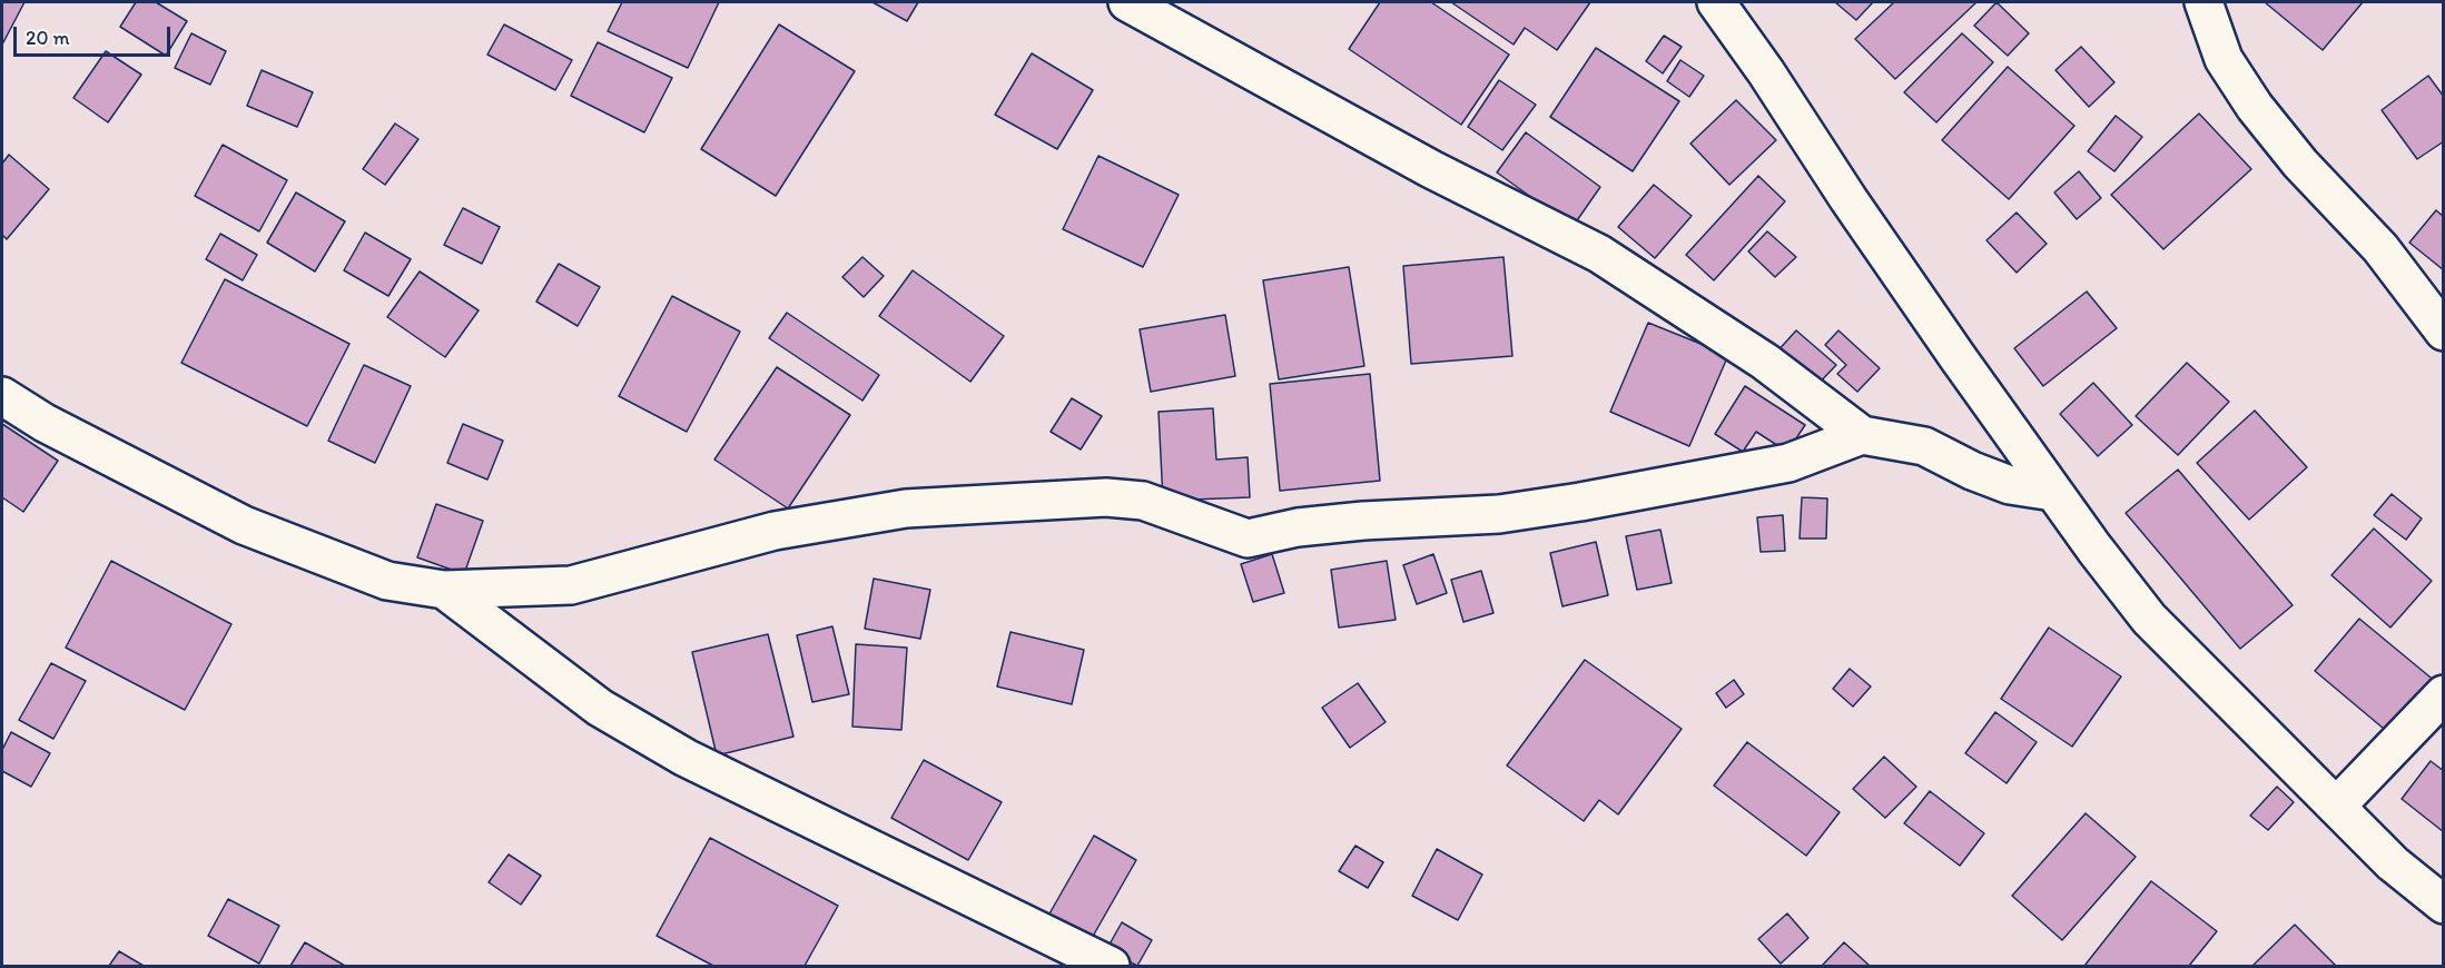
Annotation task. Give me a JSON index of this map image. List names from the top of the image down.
{
  "scale_bar": "20 m"
}
